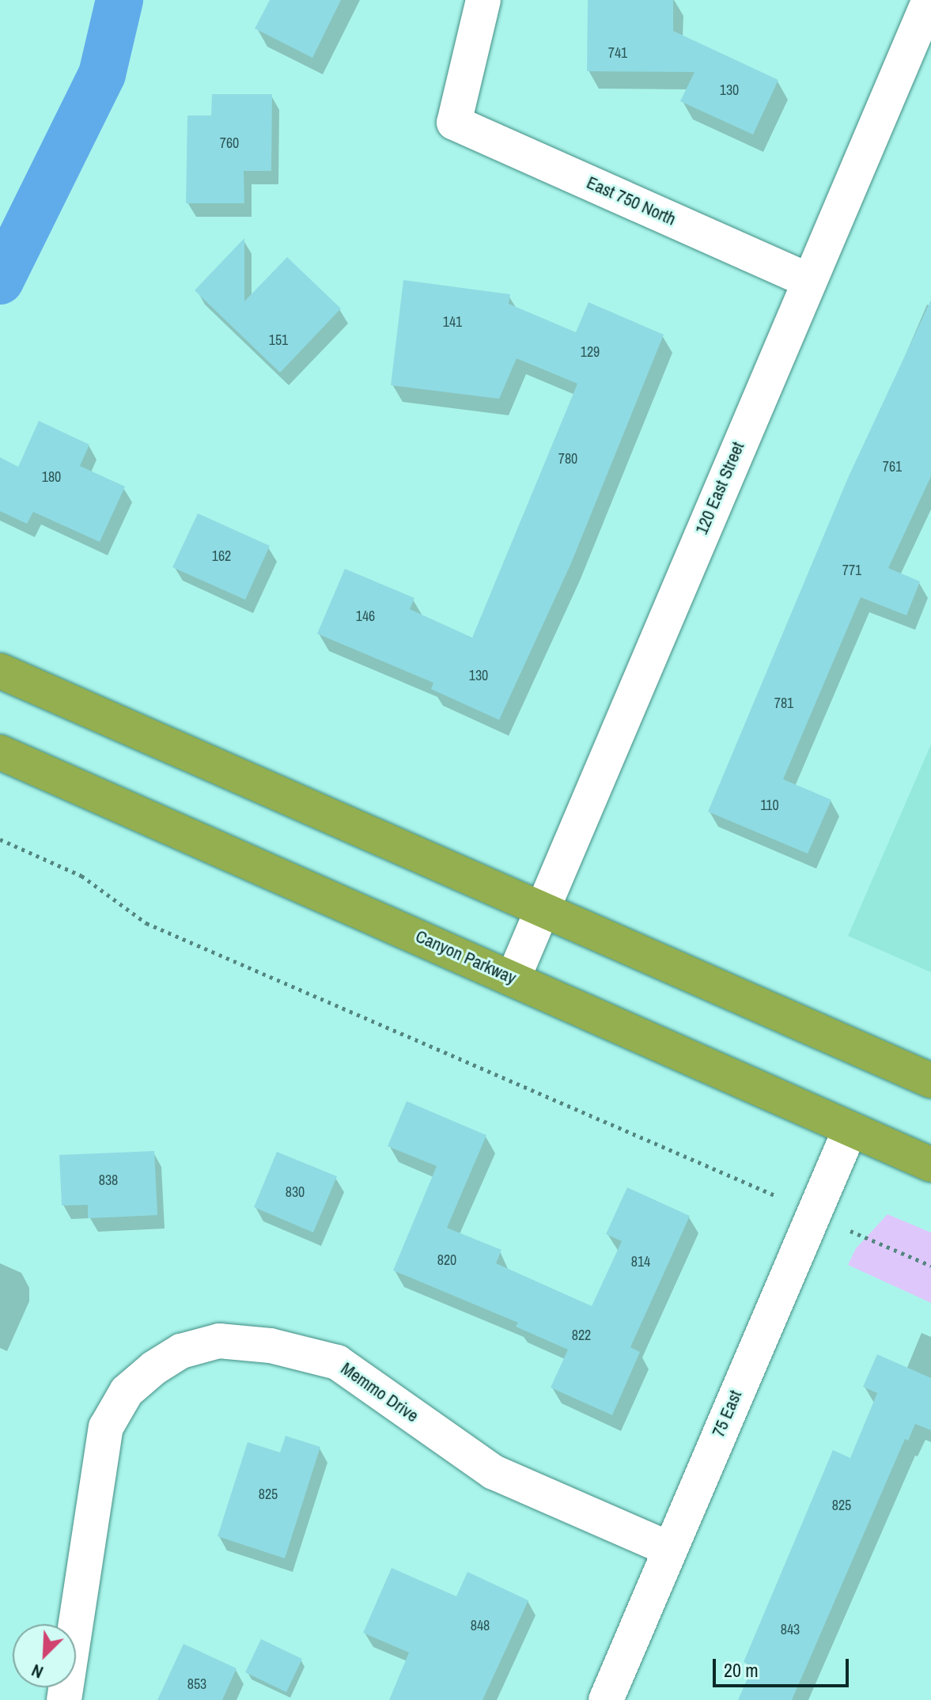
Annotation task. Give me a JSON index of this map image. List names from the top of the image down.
{
  "streets": {
    "highway": ["Canyon Parkway"],
    "street": [
      "East 750 North",
      "120 East Street",
      "Memmo Drive",
      "75 East"
    ]
  },
  "crossings": [
    ["East 750 North", "120 East Street"],
    ["120 East Street", "Canyon Parkway"],
    ["Canyon Parkway", "75 East"],
    ["Memmo Drive", "75 East"]
  ],
  "house_numbers": [
    "741",
    "130",
    "760",
    "141",
    "151",
    "129",
    "780",
    "761",
    "180",
    "162",
    "771",
    "146",
    "130",
    "781",
    "110",
    "838",
    "830",
    "820",
    "814",
    "822",
    "825",
    "825",
    "848",
    "843",
    "853"
  ],
  "scale_bar": "20 m",
  "north": "bottom left"
}
